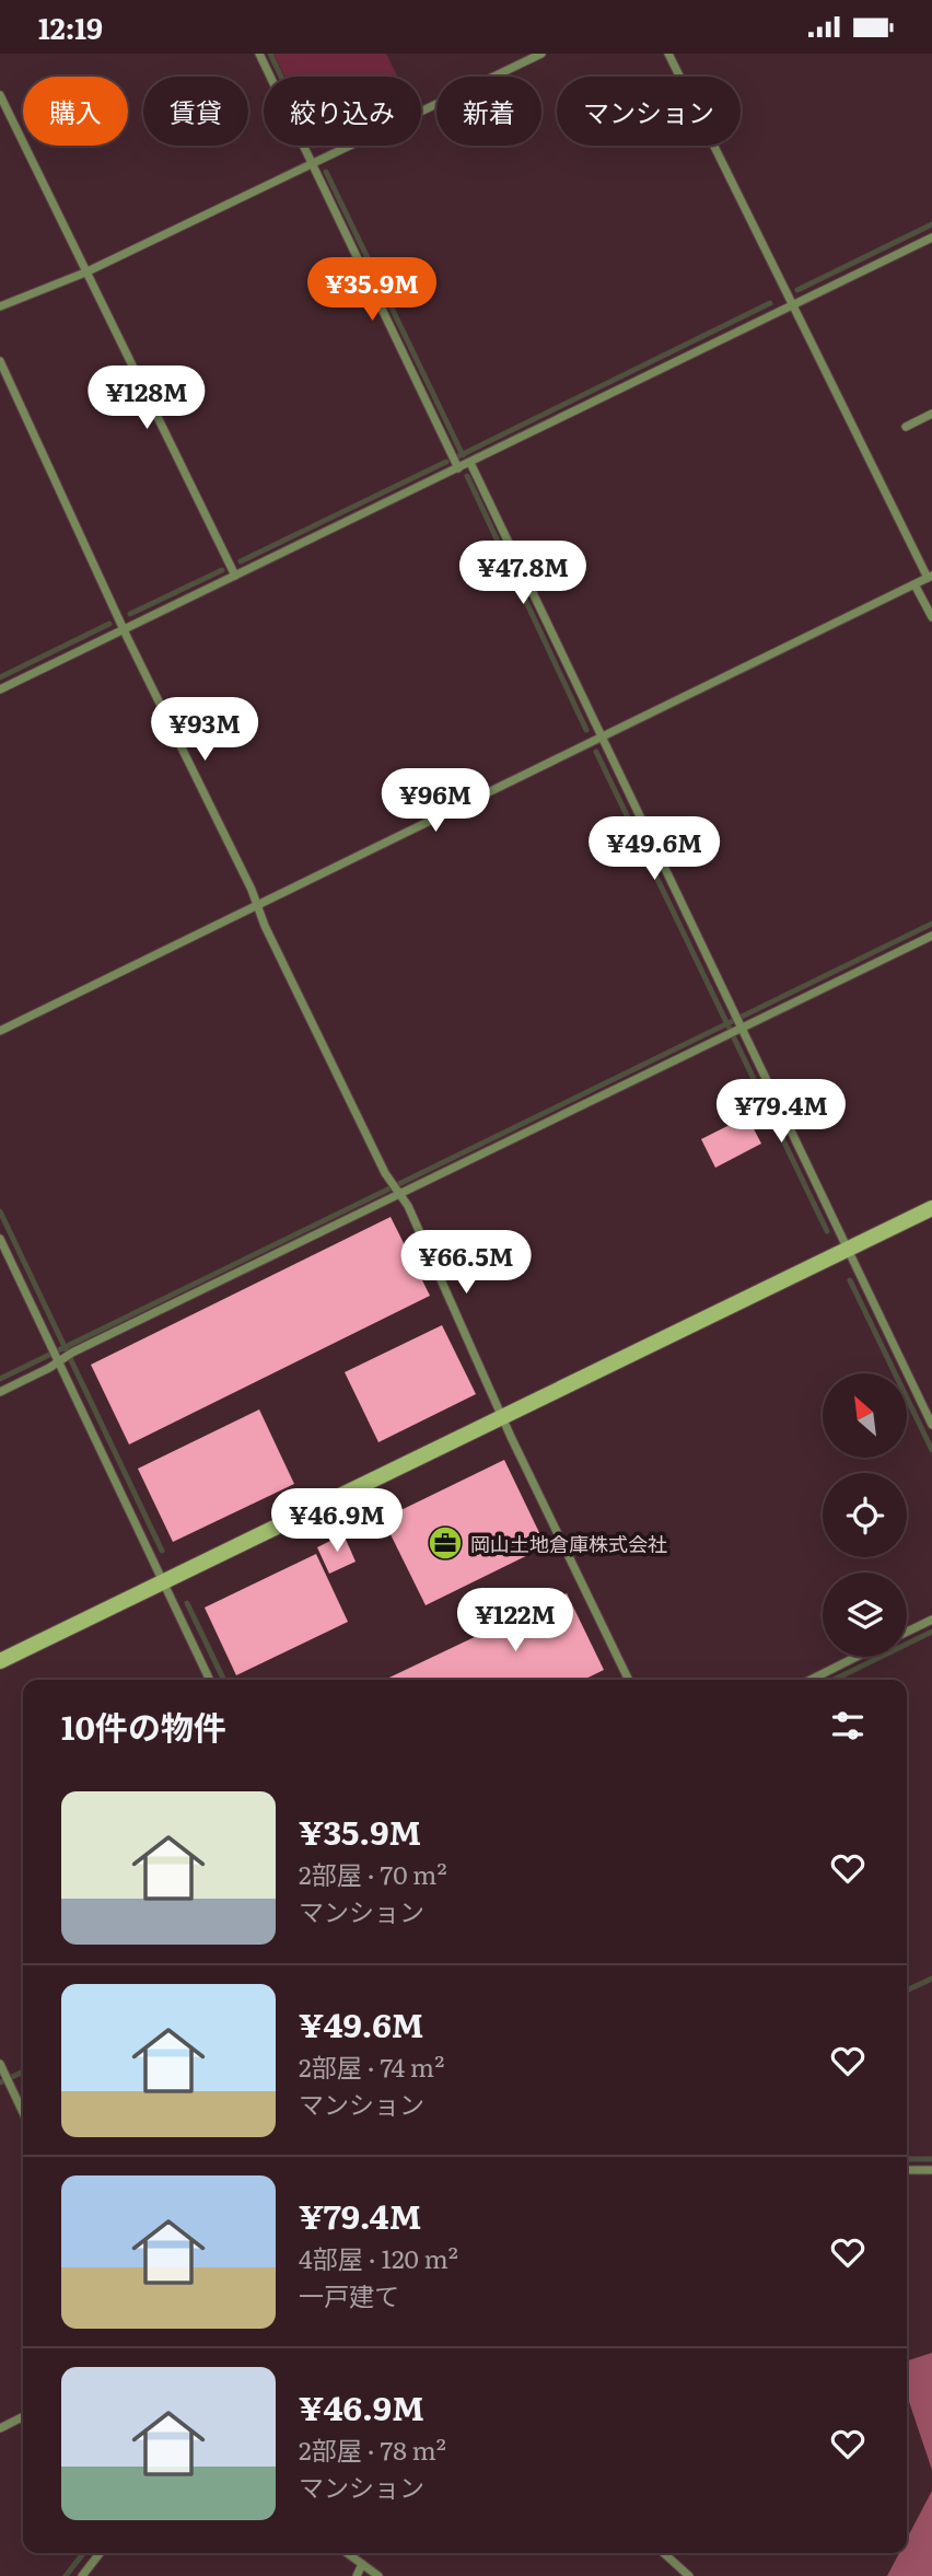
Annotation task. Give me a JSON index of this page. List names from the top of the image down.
{
  "places": {
    "office": ["岡山土地倉庫株式会社"]
  },
  "north": "top left",
  "page": {
    "status": "12:19",
    "chip": [
      "購入",
      "賃貸",
      "絞り込み",
      "新着",
      "マンション"
    ],
    "price": [
      "¥35.9M",
      "¥128M",
      "¥47.8M",
      "¥93M",
      "¥96M",
      "¥49.6M",
      "¥79.4M",
      "¥66.5M",
      "¥46.9M",
      "¥122M"
    ],
    "heading": "10件の物件",
    "list": [
      {
        "name": "¥35.9M",
        "note": "2部屋 · 70 m² · マンション"
      },
      {
        "name": "¥49.6M",
        "note": "2部屋 · 74 m² · マンション"
      },
      {
        "name": "¥79.4M",
        "note": "4部屋 · 120 m² · 一戸建て"
      },
      {
        "name": "¥46.9M",
        "note": "2部屋 · 78 m² · マンション"
      }
    ]
  }
}
